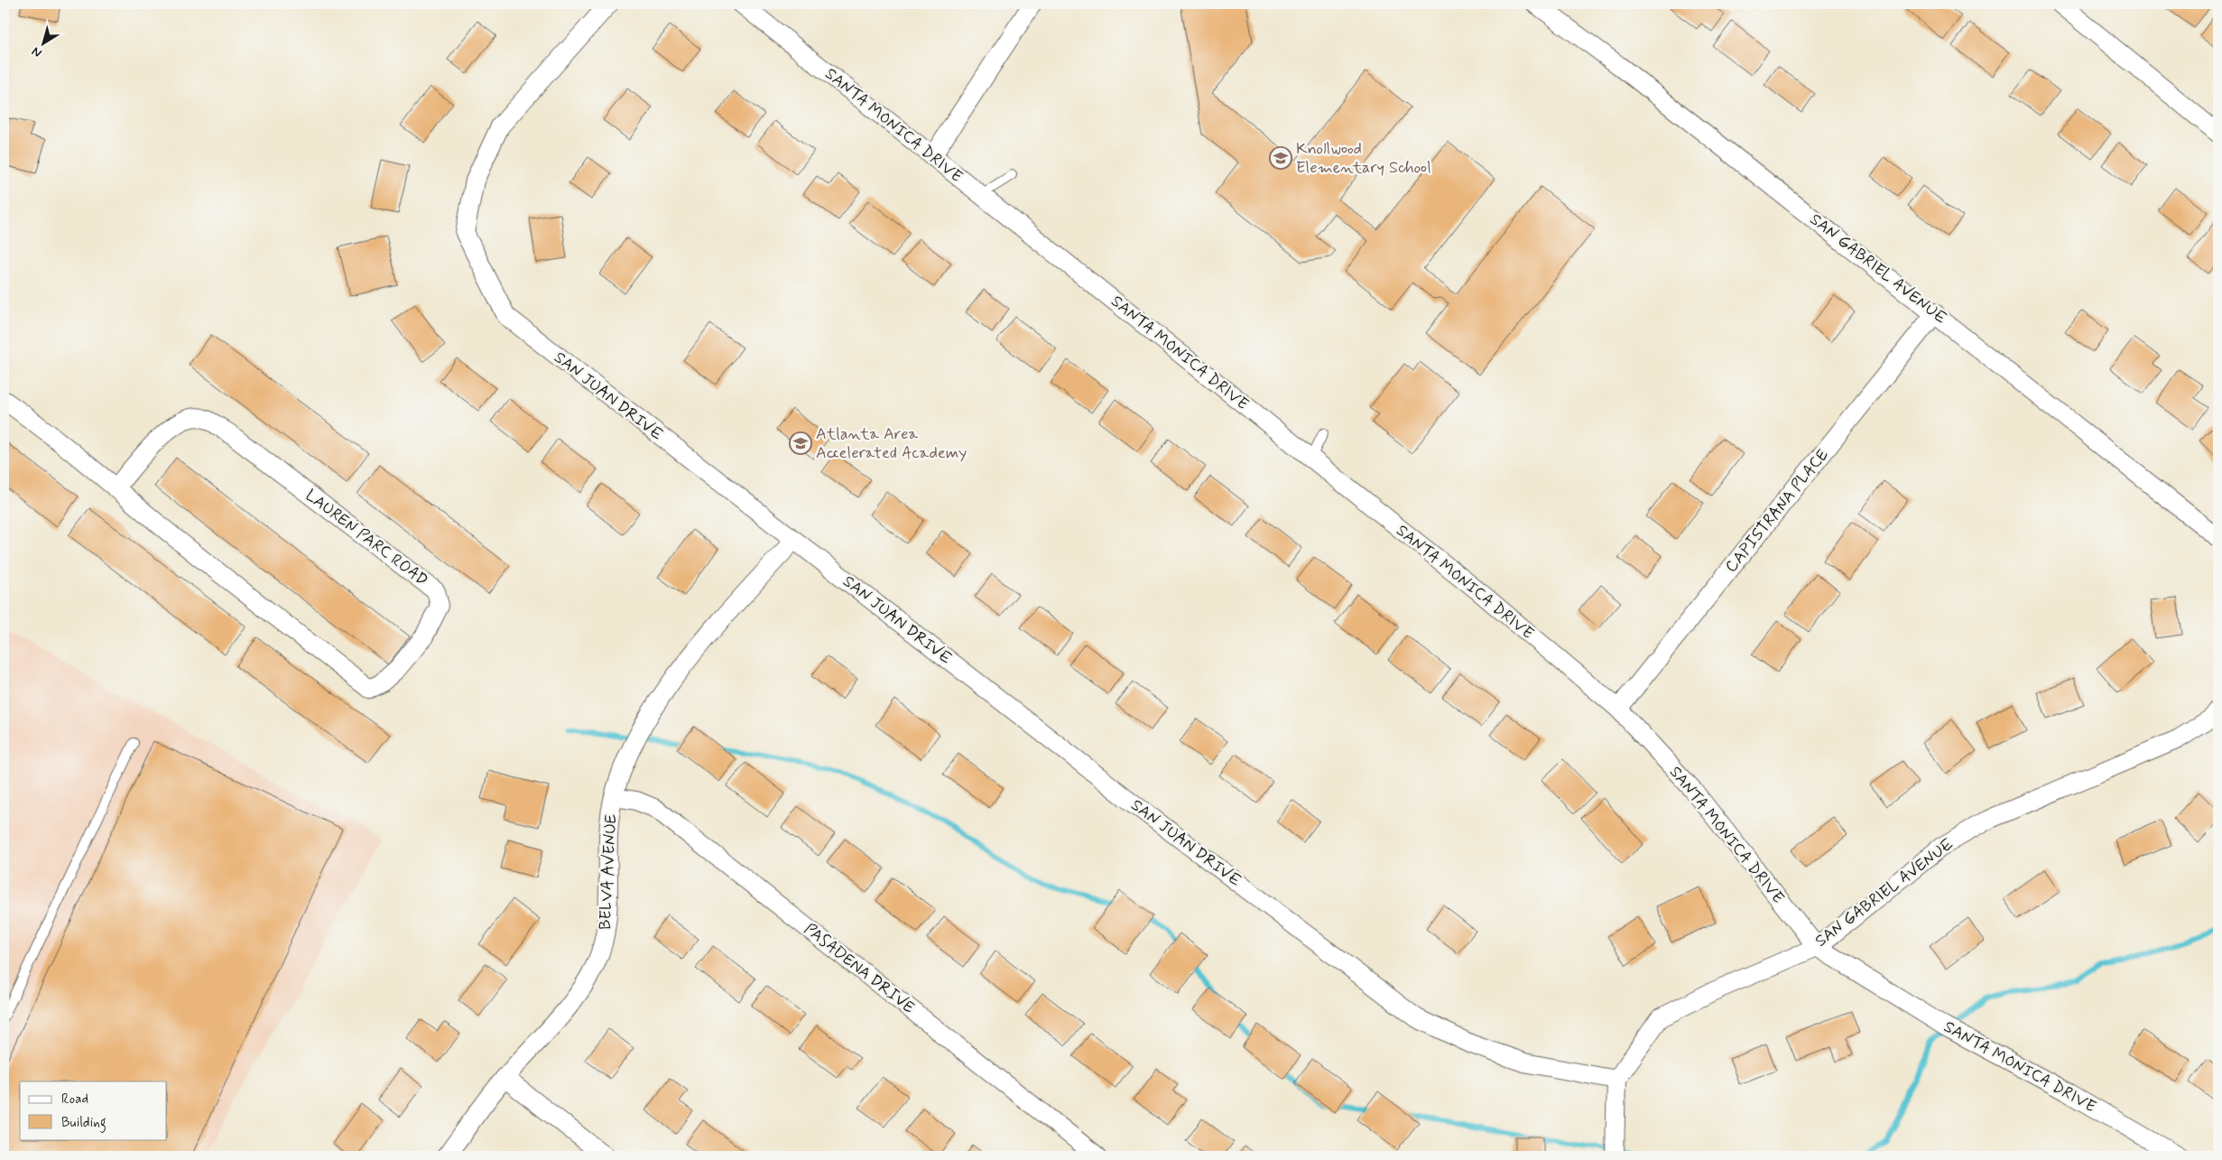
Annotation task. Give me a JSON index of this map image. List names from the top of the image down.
{
  "streets": {
    "street": [
      "SANTA MONICA DRIVE",
      "SAN GABRIEL AVENUE",
      "SAN JUAN DRIVE",
      "CAPISTRANA PLACE",
      "LAUREN PARC ROAD",
      "BELVA AVENUE",
      "PASADENA DRIVE"
    ]
  },
  "crossings": [
    ["SANTA MONICA DRIVE", "SAN GABRIEL AVENUE"],
    ["SANTA MONICA DRIVE", "CAPISTRANA PLACE"],
    ["SAN GABRIEL AVENUE", "SAN JUAN DRIVE"],
    ["SAN GABRIEL AVENUE", "CAPISTRANA PLACE"],
    ["SAN JUAN DRIVE", "BELVA AVENUE"],
    ["BELVA AVENUE", "PASADENA DRIVE"]
  ],
  "places": {
    "school or university": ["Knollwood Elementary School", "Atlanta Area Accelerated Academy"]
  },
  "legend": ["Road", "Building"],
  "north": "bottom left"
}
